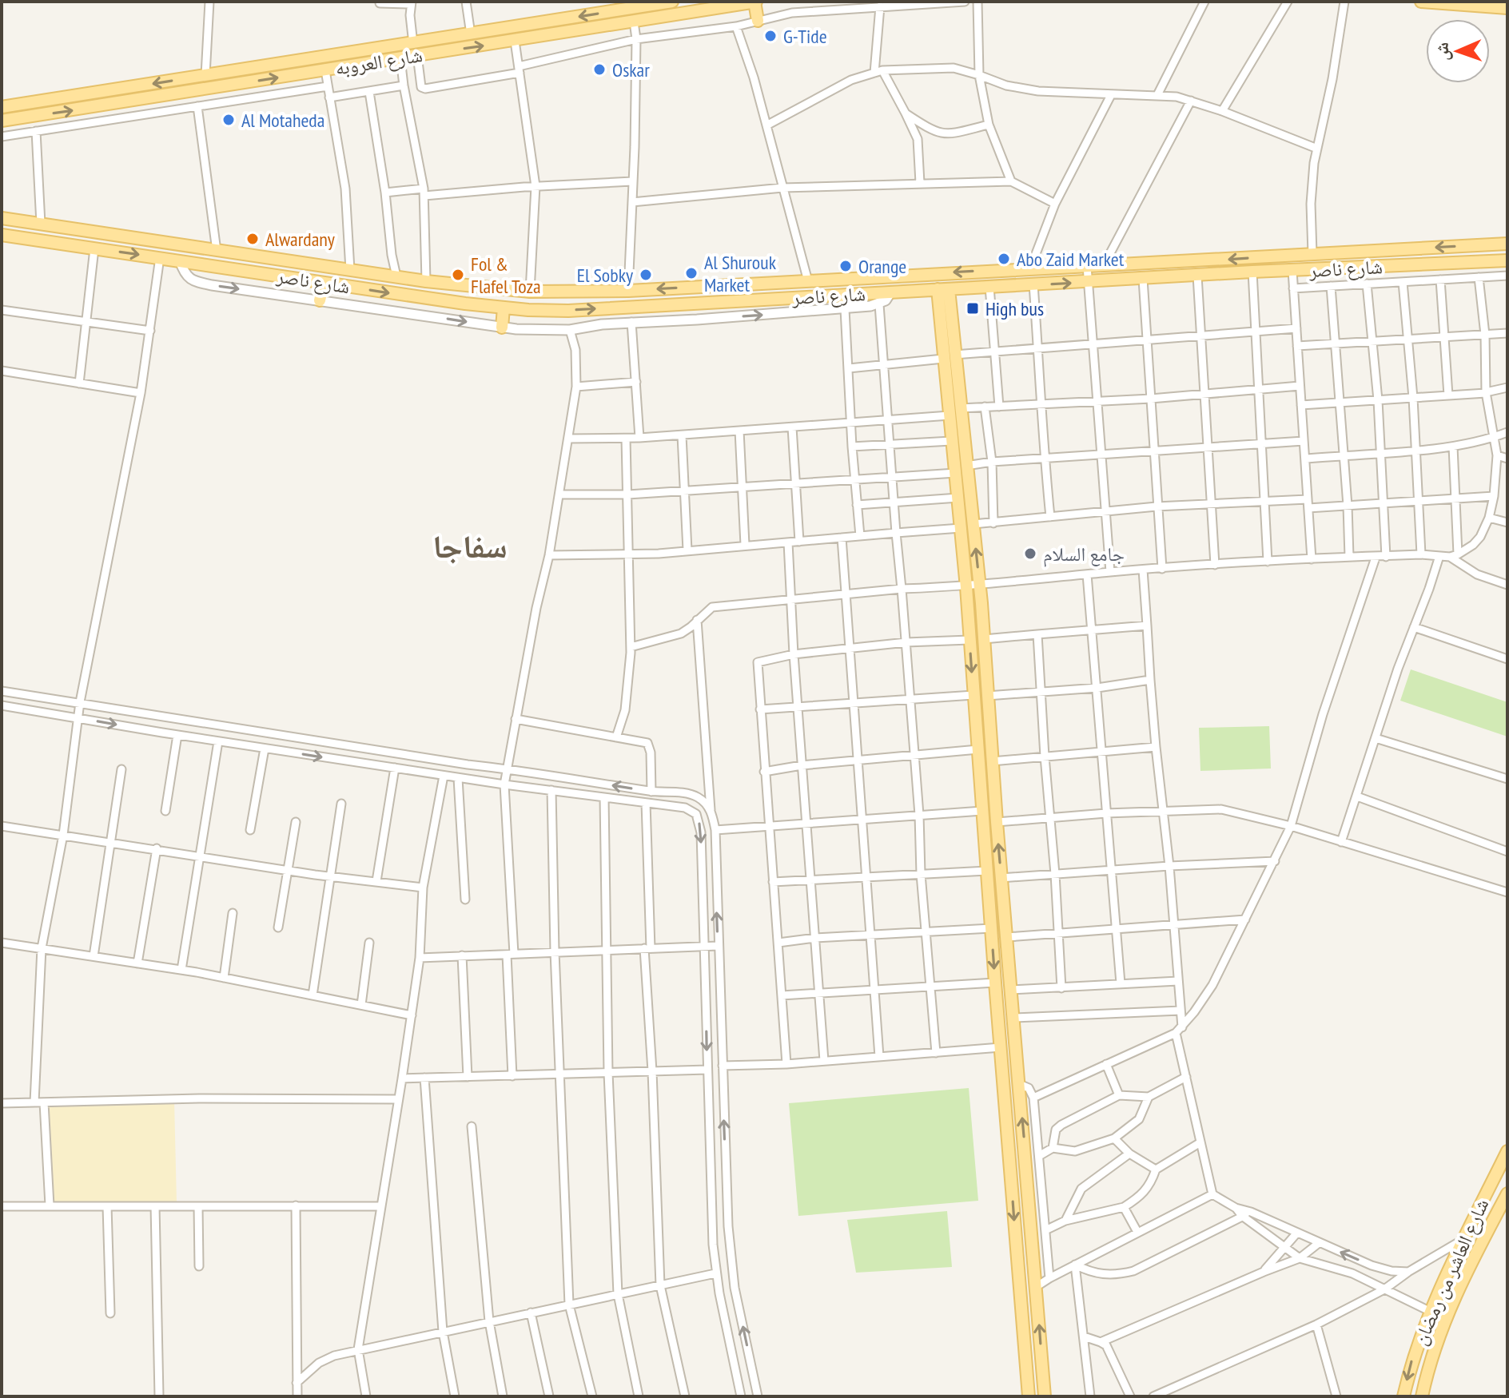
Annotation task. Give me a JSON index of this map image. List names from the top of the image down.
{
  "streets": {
    "main road": ["شارع العروبه", "شارع ناصر", "شارع العاشر من رمضان"]
  },
  "districts": ["سفاجا"],
  "places": {
    "other": [
      "G-Tide",
      "Oskar",
      "Al Motaheda",
      "Alwardany",
      "Abo Zaid Market",
      "Orange",
      "Al Shurouk Market",
      "Fol & Flafel Toza",
      "El Sobky",
      "جامع السلام"
    ],
    "transit": ["High bus"]
  },
  "north": "left"
}
